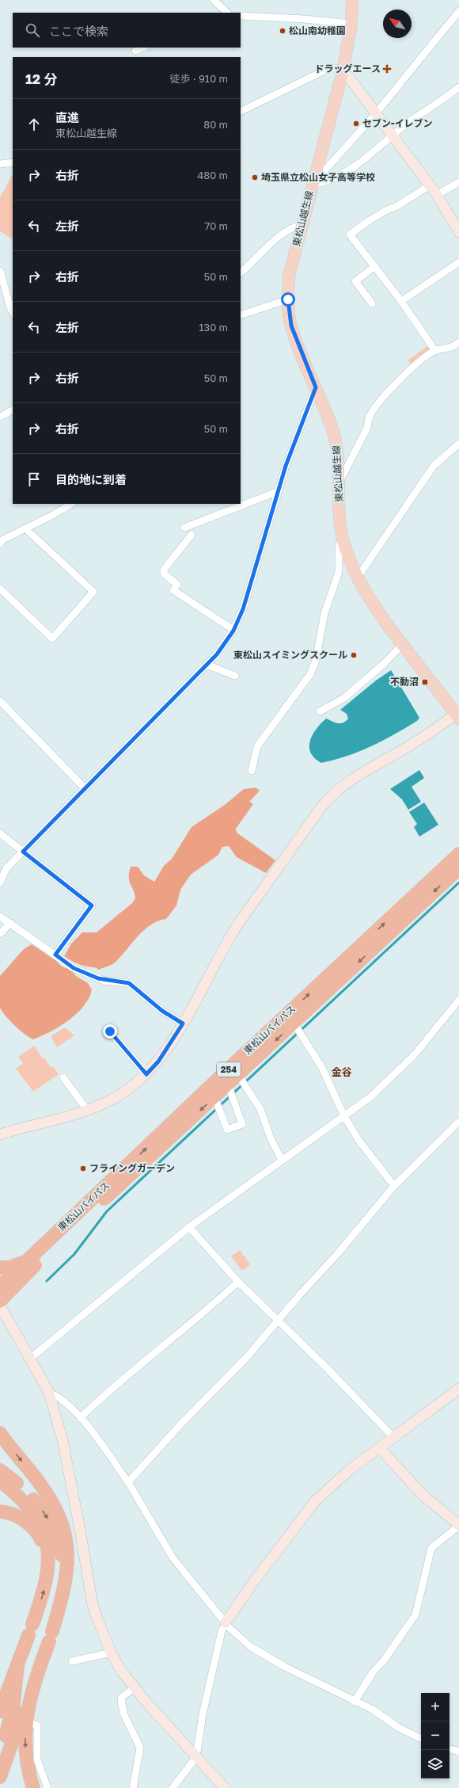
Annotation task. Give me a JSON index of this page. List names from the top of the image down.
{
  "streets": {
    "highway": ["東松山バイパス", "254"],
    "main road": ["東松山越生線"]
  },
  "districts": ["金谷"],
  "places": {
    "other": [
      "松山南幼稚園",
      "セブン-イレブン",
      "埼玉県立松山女子高等学校",
      "東松山スイミングスクール",
      "フライングガーデン"
    ],
    "health": ["ドラッグエース"],
    "transit": ["不動沼"]
  },
  "north": "top left",
  "page": {
    "search": "ここで検索",
    "heading": ["12 分", "徒歩 · 910 m"],
    "list": [
      ["直進", "東松山越生線", "80 m"],
      ["右折", "480 m"],
      ["左折", "70 m"],
      ["右折", "50 m"],
      ["左折", "130 m"],
      ["右折", "50 m"],
      ["右折", "50 m"],
      "目的地に到着"
    ],
    "map_buttons": ["+", "−"]
  }
}
